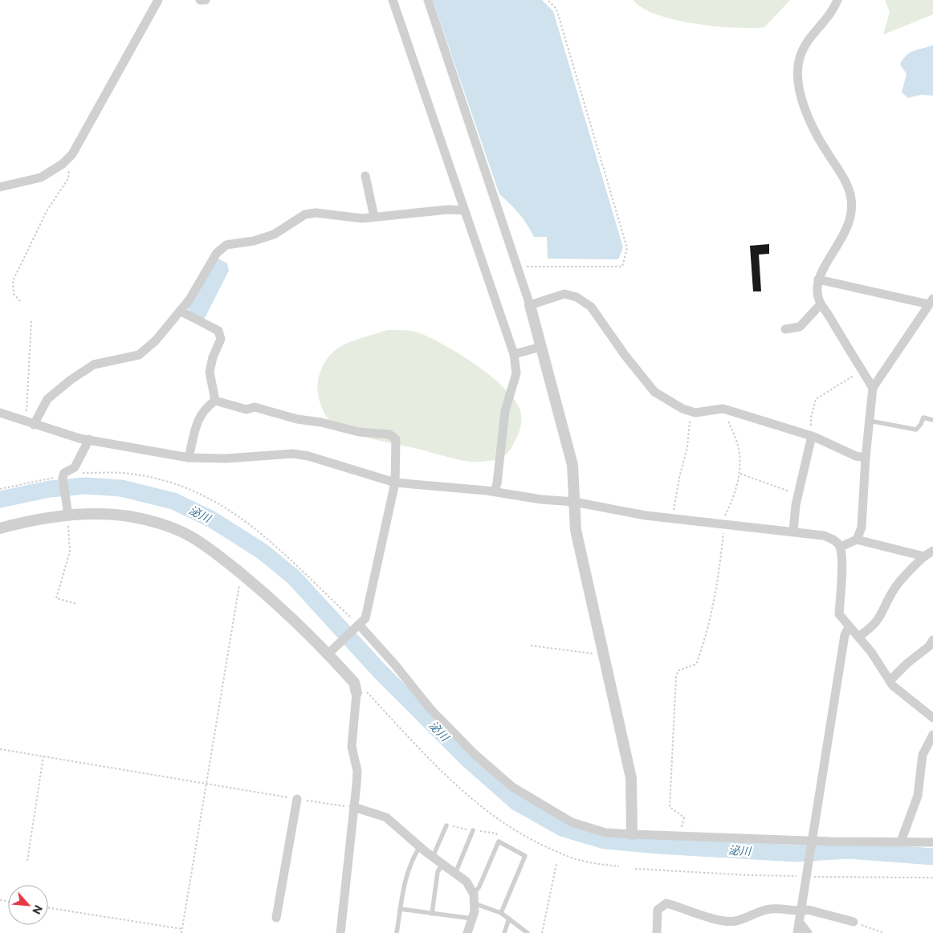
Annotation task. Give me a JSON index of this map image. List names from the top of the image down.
{
  "water": ["泌川"],
  "north": "bottom right"
}
